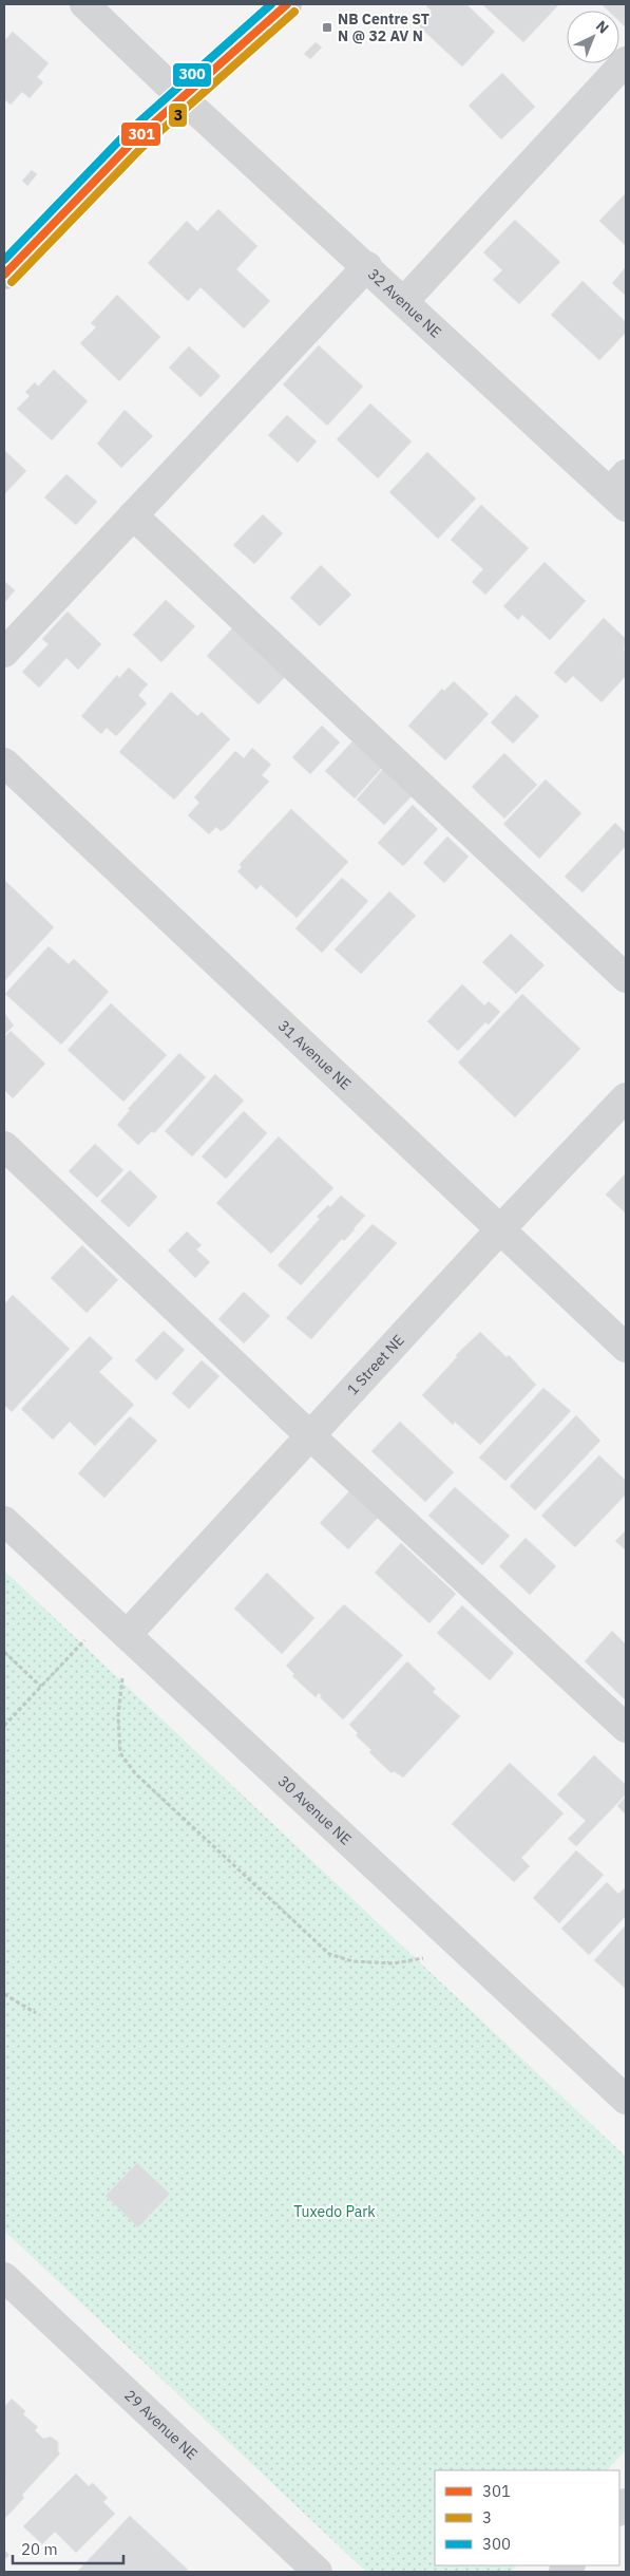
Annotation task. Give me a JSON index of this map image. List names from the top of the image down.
{
  "streets": {
    "street": [
      "32 Avenue NE",
      "31 Avenue NE",
      "1 Street NE",
      "30 Avenue NE",
      "29 Avenue NE"
    ]
  },
  "crossings": [
    ["31 Avenue NE", "1 Street NE"],
    ["1 Street NE", "30 Avenue NE"]
  ],
  "parks": ["Tuxedo Park"],
  "places": {
    "transit": ["NB Centre ST N @ 32 AV N"]
  },
  "lines": ["transit line 301", "transit line 300", "transit line 3"],
  "legend": ["301", "3", "300"],
  "scale_bar": "20 m",
  "north": "top right"
}
